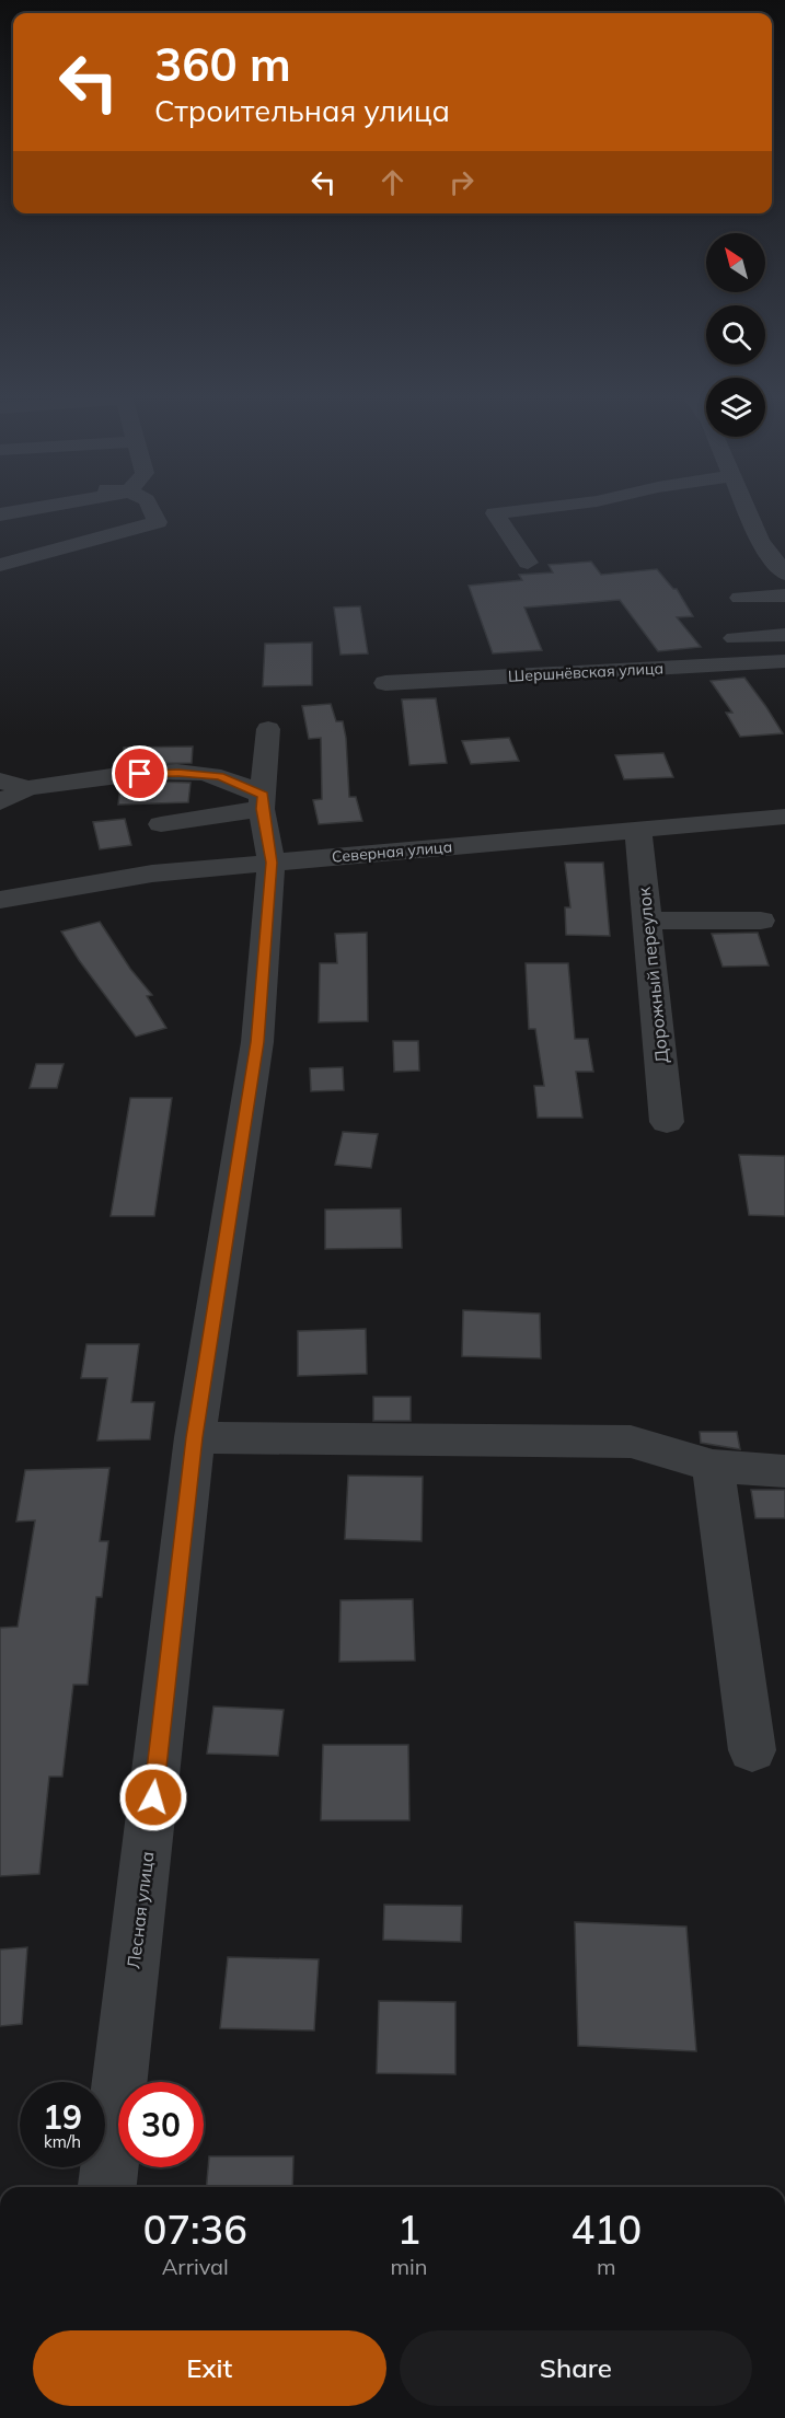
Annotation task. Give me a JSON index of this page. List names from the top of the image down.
{
  "streets": {
    "street": [
      "Шершнёвская улица",
      "Северная улица",
      "Дорожный переулок",
      "Лесная улица"
    ]
  },
  "crossings": [
    ["Северная улица", "Дорожный переулок"],
    ["Северная улица", "Лесная улица"]
  ],
  "north": "top left",
  "page": {
    "turn": ["360 m", "Строительная улица"],
    "speed": "19 km/h",
    "limit": "30",
    "eta": [
      "07:36",
      "Arrival",
      "1",
      "min",
      "410",
      "m"
    ],
    "buttons": ["Exit", "Share"]
  }
}
